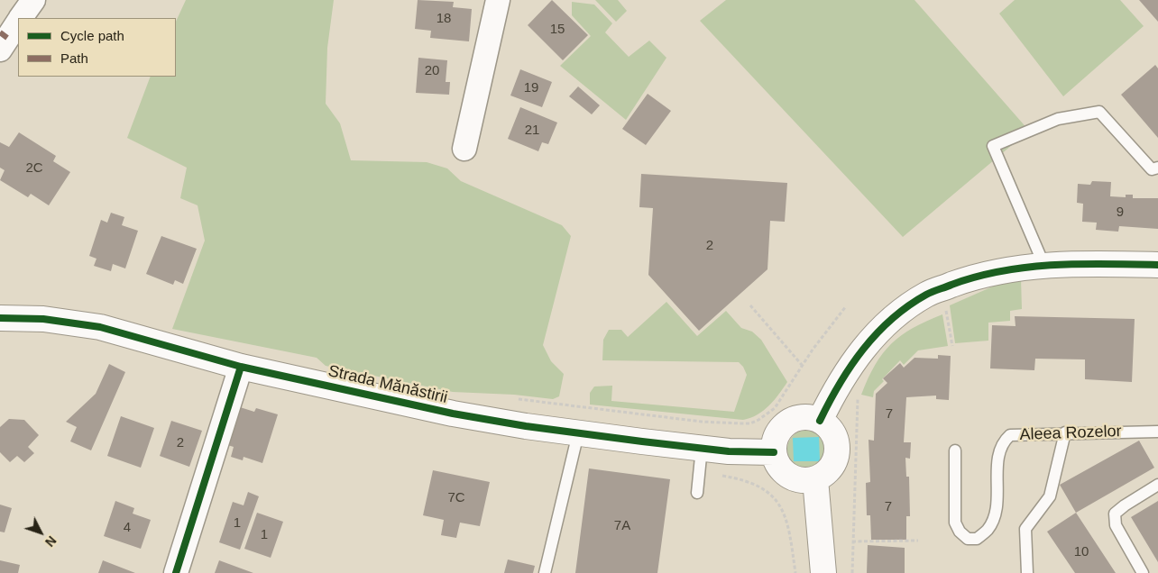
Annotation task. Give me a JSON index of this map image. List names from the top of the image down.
{
  "streets": {
    "street": ["Strada Mănăstirii"],
    "lane": ["Aleea Rozelor"]
  },
  "house_numbers": [
    "18",
    "15",
    "20",
    "19",
    "21",
    "2C",
    "9",
    "2",
    "7",
    "2",
    "7C",
    "7",
    "1",
    "7A",
    "4",
    "1",
    "10"
  ],
  "legend": ["Cycle path", "Path"],
  "north": "bottom right"
}
